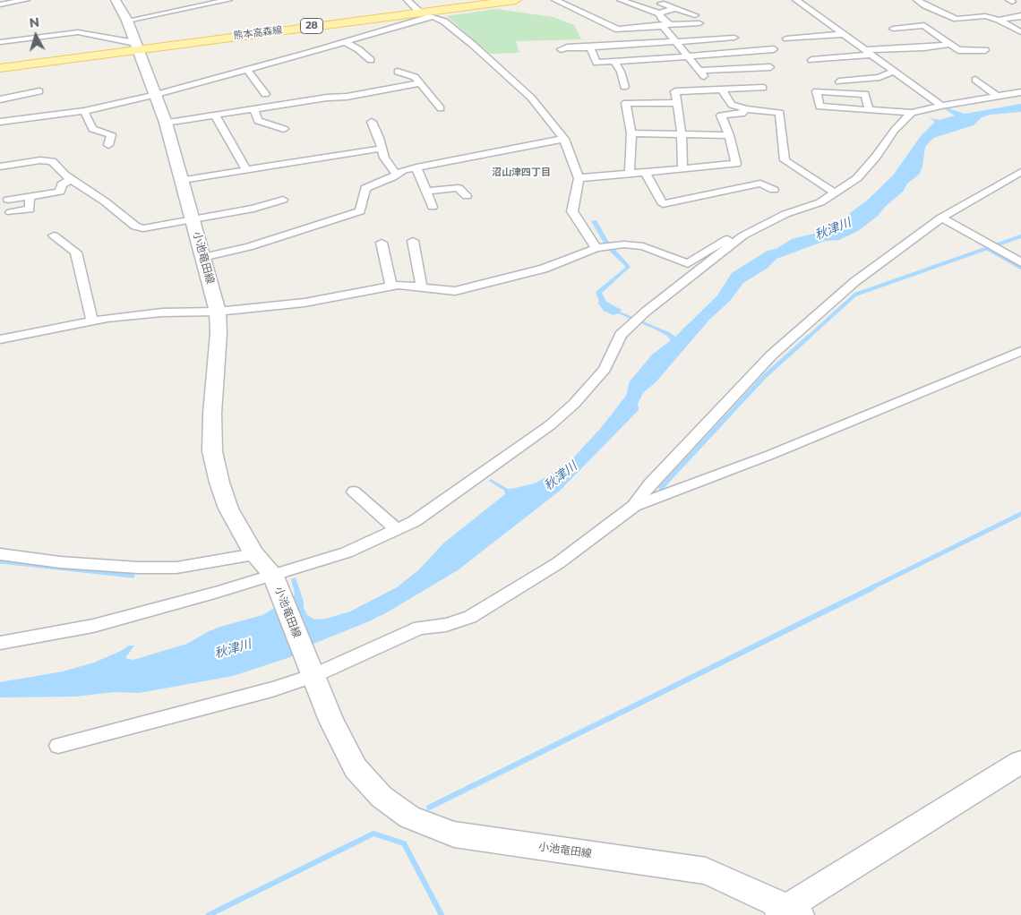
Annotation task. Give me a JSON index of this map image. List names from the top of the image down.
{
  "streets": {
    "main road": ["28", "熊本高森線", "小池竜田線"]
  },
  "crossings": [
    ["熊本高森線", "小池竜田線"]
  ],
  "districts": ["沼山津四丁目"],
  "water": ["秋津川"],
  "north": "top"
}
